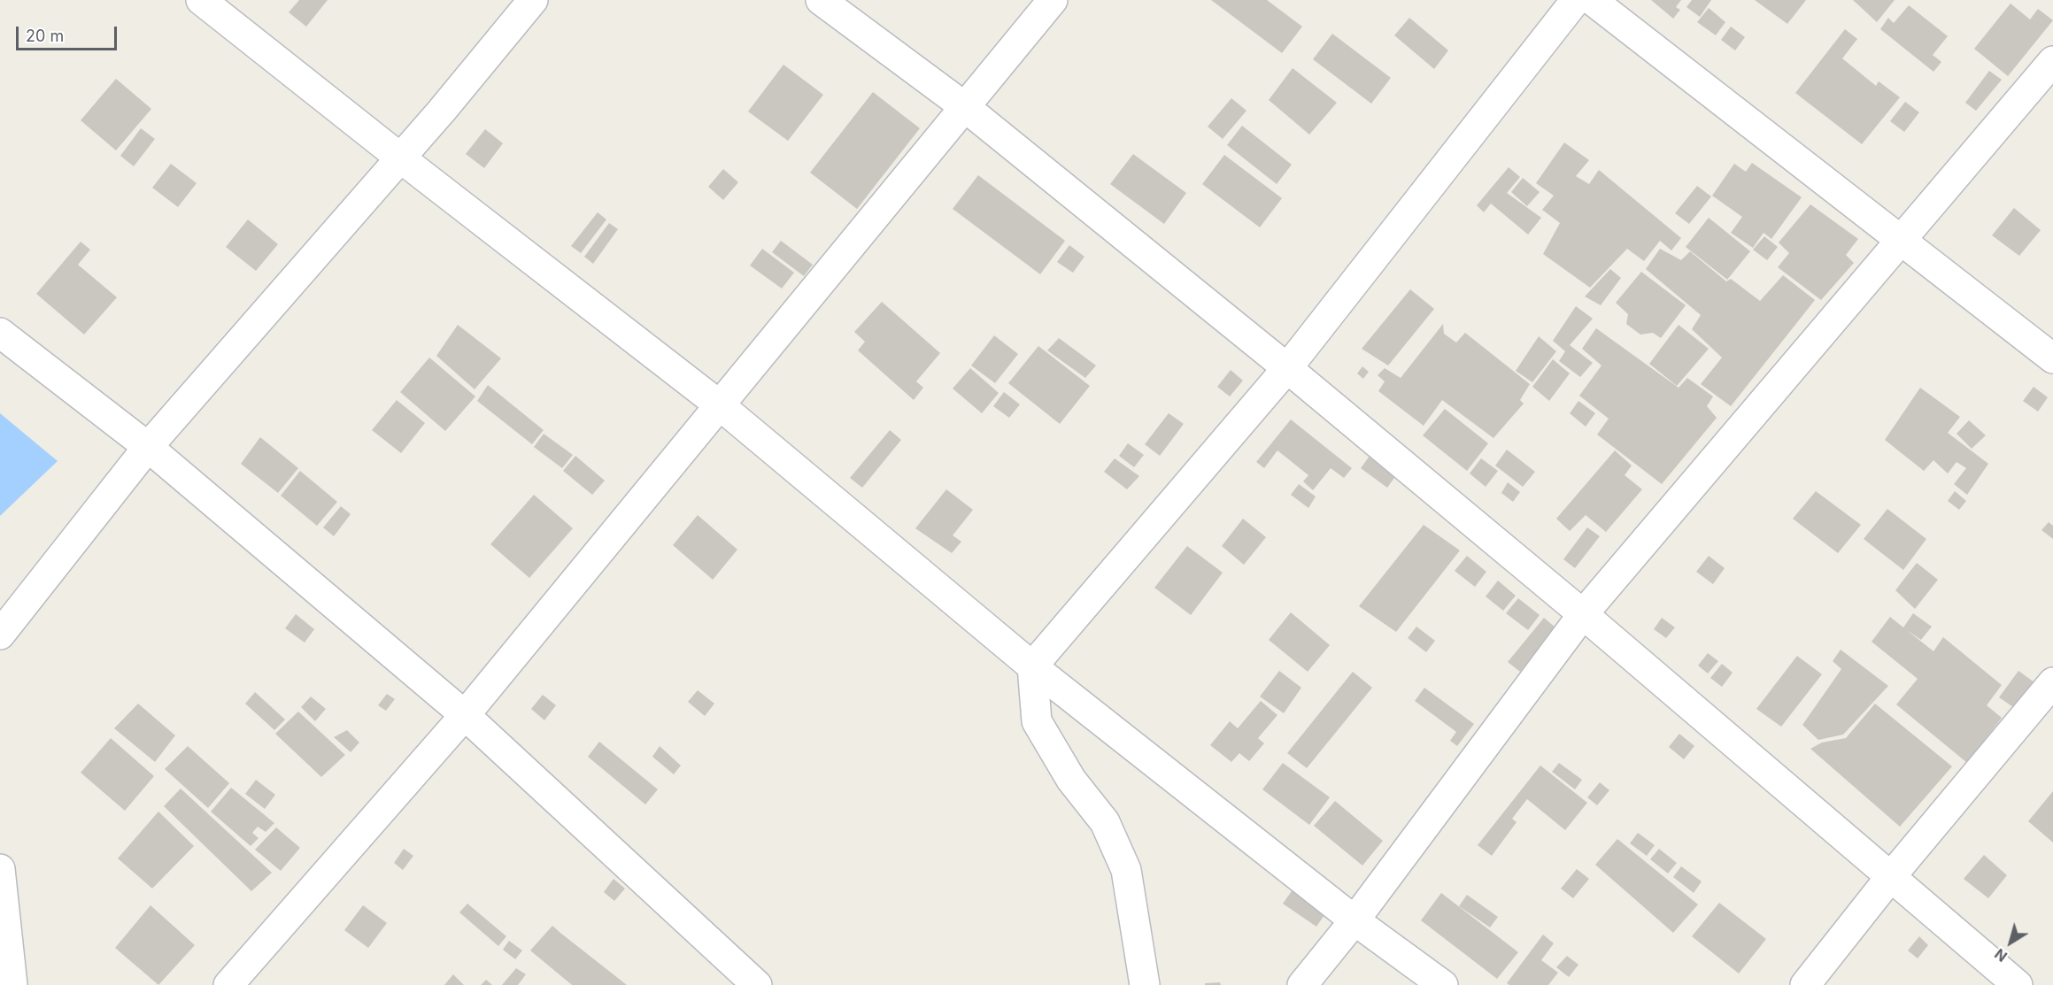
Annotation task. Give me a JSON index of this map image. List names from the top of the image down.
{
  "scale_bar": "20 m",
  "north": "bottom left"
}
